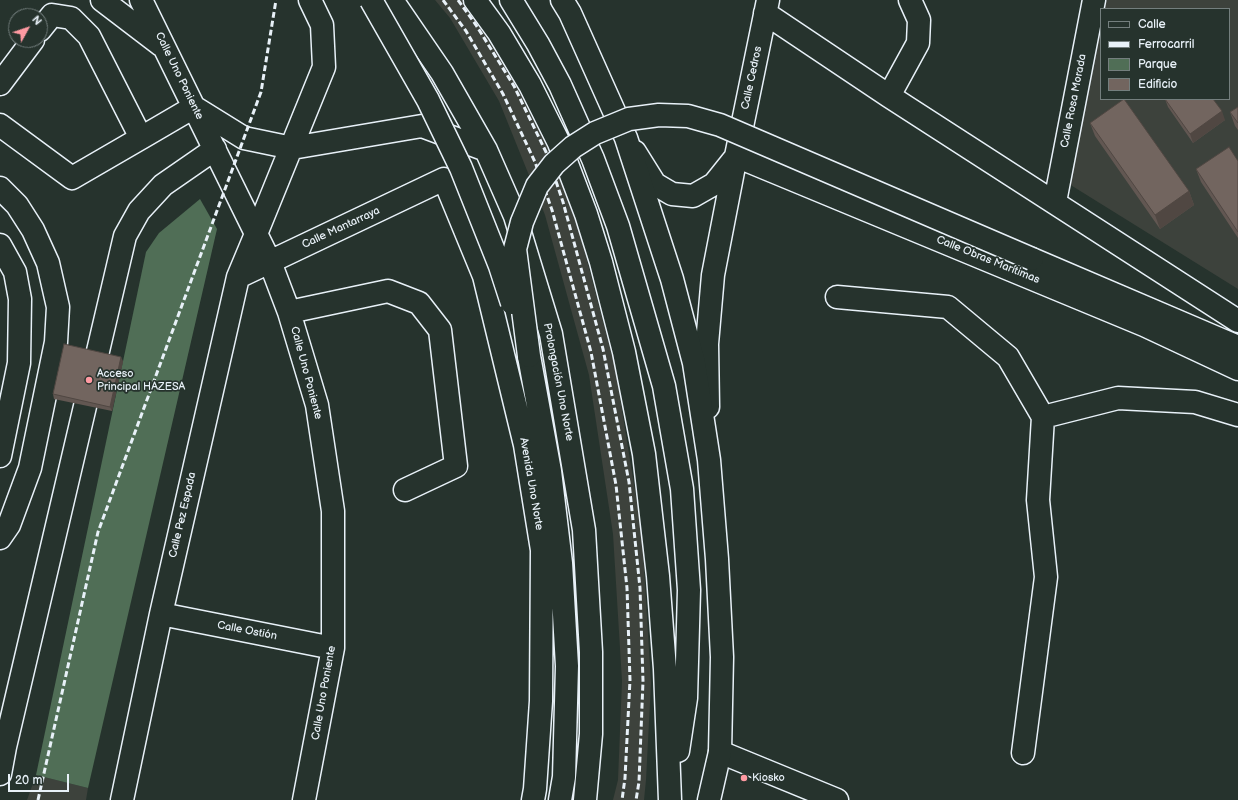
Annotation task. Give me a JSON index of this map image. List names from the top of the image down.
{
  "streets": {
    "street": [
      "Calle Uno Poniente",
      "Calle Cedros",
      "Calle Rosa Morada",
      "Calle Mantarraya",
      "Calle Obras Marítimas",
      "Prolongación Uno Norte",
      "Avenida Uno Norte",
      "Calle Pez Espada",
      "Calle Ostión"
    ]
  },
  "crossings": [
    ["Calle Uno Poniente", "Calle Mantarraya"],
    ["Calle Uno Poniente", "Calle Pez Espada"],
    ["Calle Uno Poniente", "Calle Ostión"],
    ["Calle Cedros", "Calle Obras Marítimas"],
    ["Calle Mantarraya", "Avenida Uno Norte"],
    ["Calle Mantarraya", "Calle Pez Espada"],
    ["Calle Pez Espada", "Calle Ostión"]
  ],
  "places": ["Acceso Principal HAZESA", "Kiosko"],
  "legend": [
    "Calle",
    "Ferrocarril",
    "Parque",
    "Edificio"
  ],
  "scale_bar": "20 m",
  "north": "top right"
}
